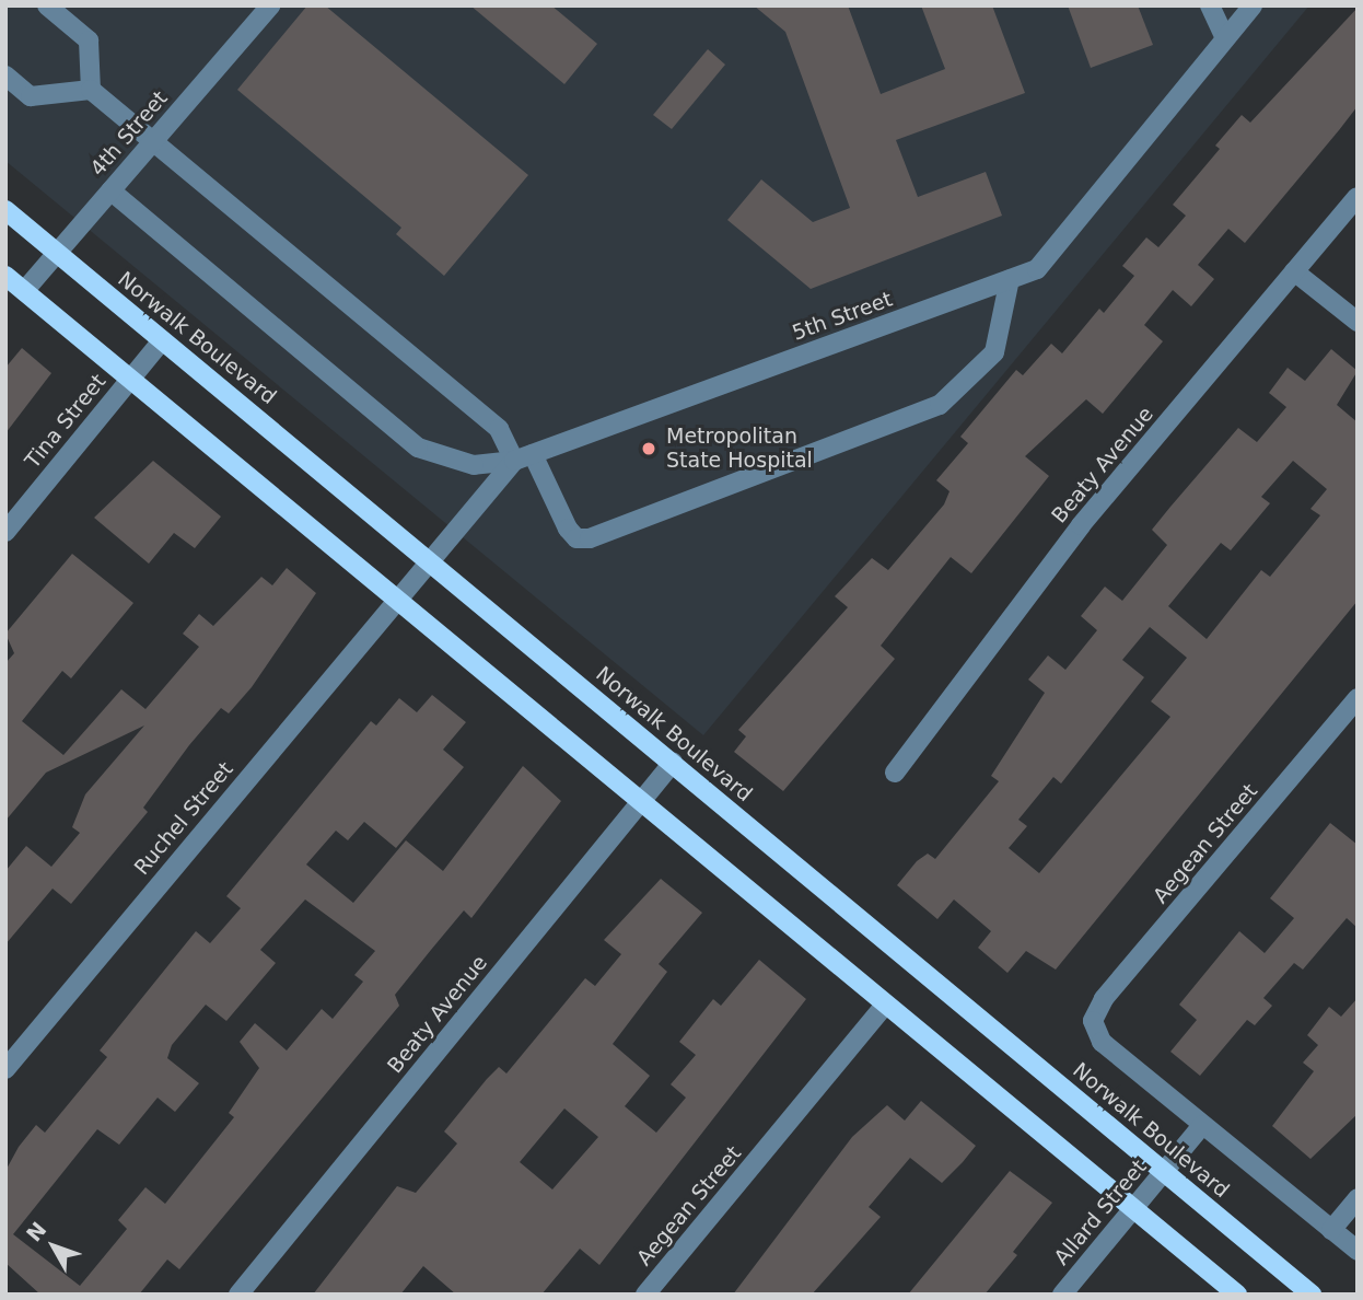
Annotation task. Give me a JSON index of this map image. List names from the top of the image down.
{
  "streets": {
    "main road": ["Norwalk Boulevard"],
    "street": [
      "4th Street",
      "5th Street",
      "Tina Street",
      "Beaty Avenue",
      "Ruchel Street",
      "Aegean Street",
      "Allard Street"
    ]
  },
  "crossings": [
    ["4th Street", "Norwalk Boulevard"],
    ["5th Street", "Norwalk Boulevard"],
    ["5th Street", "Ruchel Street"],
    ["Norwalk Boulevard", "Tina Street"],
    ["Norwalk Boulevard", "Beaty Avenue"],
    ["Norwalk Boulevard", "Allard Street"],
    ["Aegean Street", "Allard Street"]
  ],
  "places": ["Metropolitan State Hospital"],
  "north": "top left"
}
